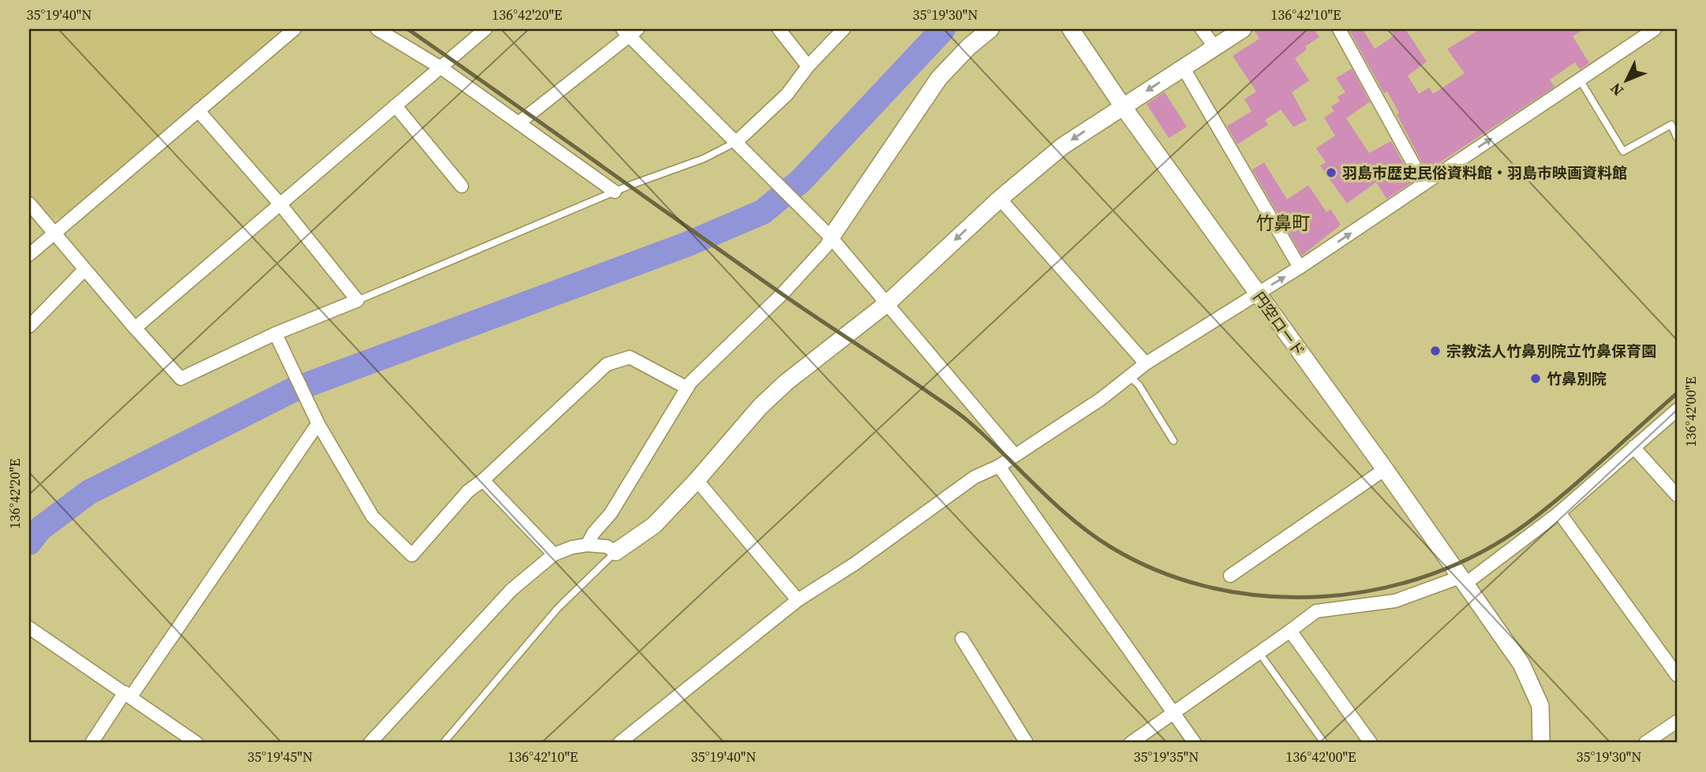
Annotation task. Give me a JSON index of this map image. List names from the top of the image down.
{
  "streets": {
    "street": ["円空ロード"]
  },
  "districts": ["竹鼻町"],
  "places": ["羽島市歴史民俗資料館・羽島市映画資料館", "宗教法人竹鼻別院立竹鼻保育園", "竹鼻別院"],
  "north": "bottom left",
  "coordinates": [
    "35°19'40\"N",
    "136°42'20\"E",
    "35°19'30\"N",
    "136°42'10\"E",
    "136°42'00\"E",
    "35°19'45\"N",
    "35°19'35\"N"
  ]
}
